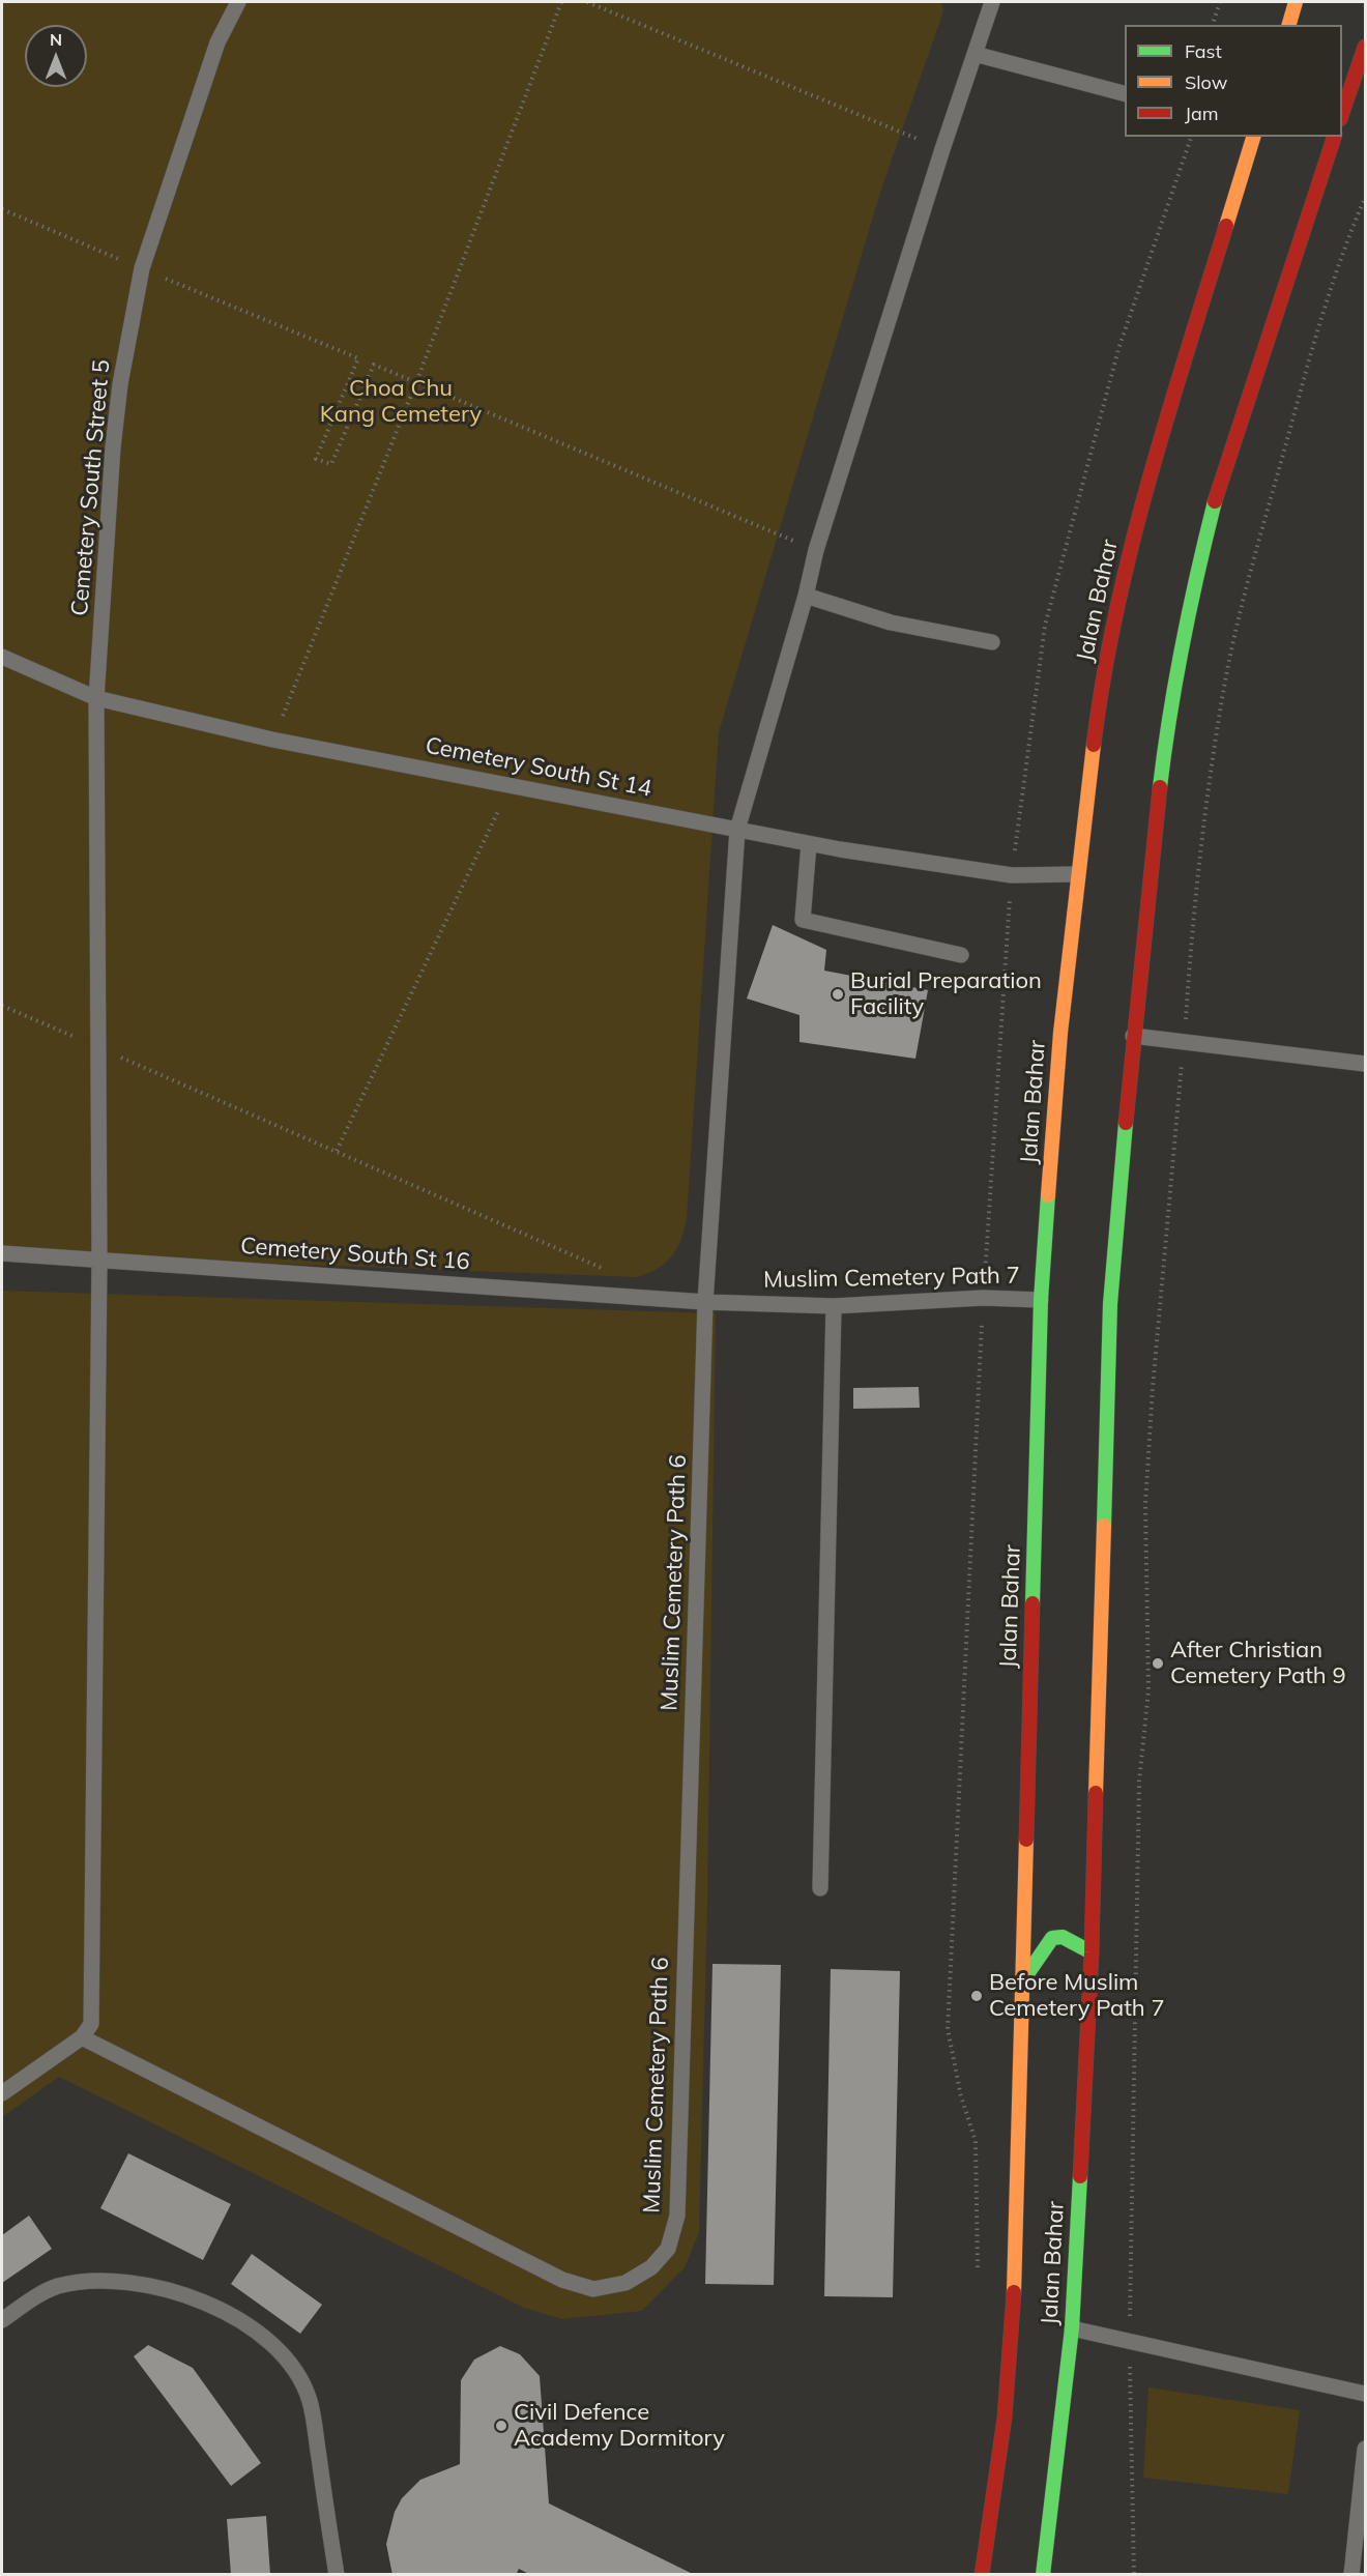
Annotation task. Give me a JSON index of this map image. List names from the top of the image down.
{
  "streets": {
    "main road": ["Jalan Bahar"],
    "lane": [
      "Cemetery South Street 5",
      "Cemetery South St 14",
      "Cemetery South St 16",
      "Muslim Cemetery Path 7",
      "Muslim Cemetery Path 6"
    ]
  },
  "crossings": [
    ["Cemetery South Street 5", "Cemetery South St 14"],
    ["Cemetery South Street 5", "Cemetery South St 16"],
    ["Cemetery South Street 5", "Muslim Cemetery Path 6"],
    ["Jalan Bahar", "Cemetery South St 14"],
    ["Jalan Bahar", "Muslim Cemetery Path 7"],
    ["Cemetery South St 14", "Muslim Cemetery Path 6"],
    ["Cemetery South St 16", "Muslim Cemetery Path 7"],
    ["Cemetery South St 16", "Muslim Cemetery Path 6"],
    ["Muslim Cemetery Path 7", "Muslim Cemetery Path 6"]
  ],
  "parks": ["Choa Chu Kang Cemetery"],
  "places": [
    "Burial Preparation Facility",
    "After Christian Cemetery Path 9",
    "Before Muslim Cemetery Path 7",
    "Civil Defence Academy Dormitory"
  ],
  "legend": ["Fast", "Slow", "Jam"],
  "north": "top"
}
